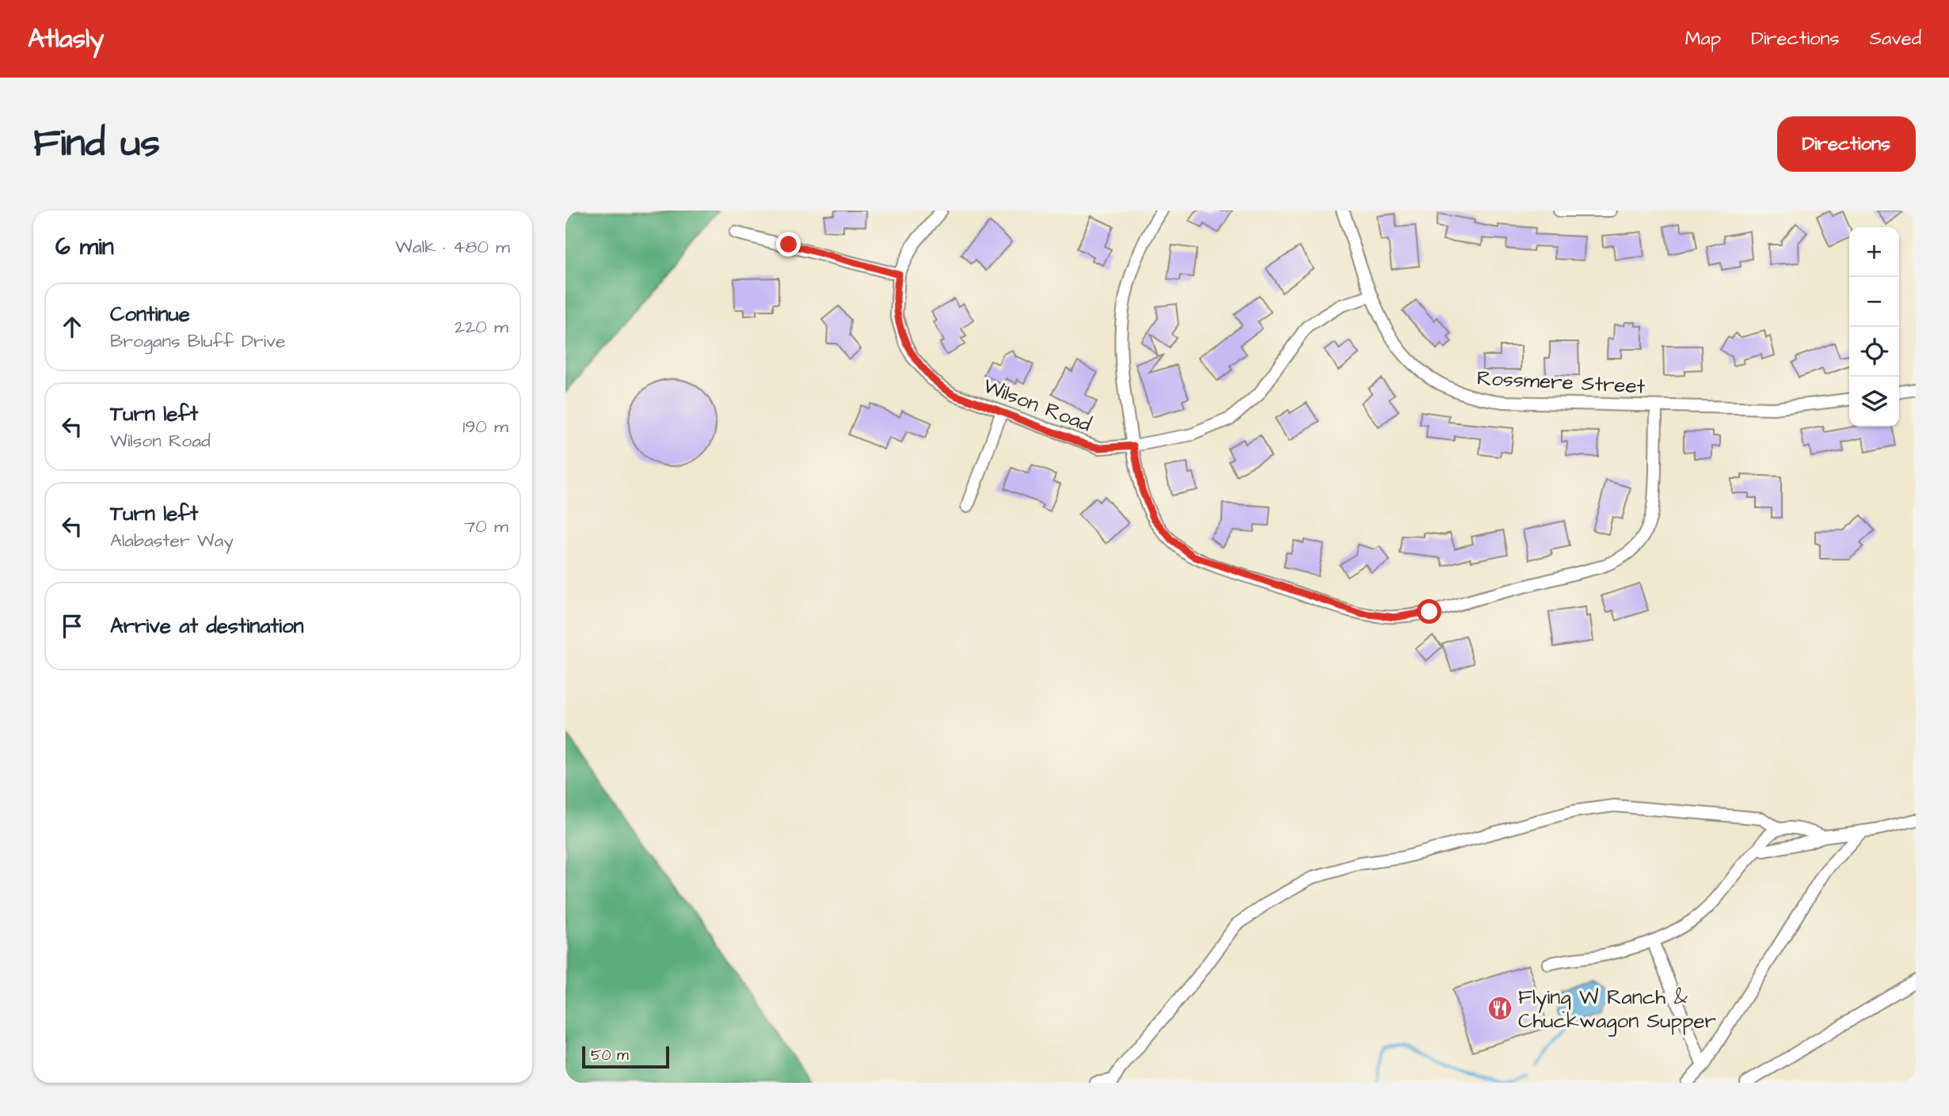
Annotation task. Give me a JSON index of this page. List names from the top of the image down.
{
  "streets": {
    "street": ["Rossmere Street", "Wilson Road"]
  },
  "crossings": [
    ["Rossmere Street", "Wilson Road"]
  ],
  "places": {
    "restaurant": ["Flying W Ranch & Chuckwagon Supper"]
  },
  "scale_bar": "50 m",
  "page": {
    "header": "Atlasly",
    "nav": ["Map", "Directions", "Saved"],
    "buttons": "Directions",
    "title": "Find us",
    "heading": ["6 min", "Walk · 480 m"],
    "map_buttons": ["+", "−"],
    "list": [
      ["Continue", "Brogans Bluff Drive", "220 m"],
      ["Turn left", "Wilson Road", "190 m"],
      ["Turn left", "Alabaster Way", "70 m"],
      "Arrive at destination"
    ],
    "scale": "50 m"
  }
}
